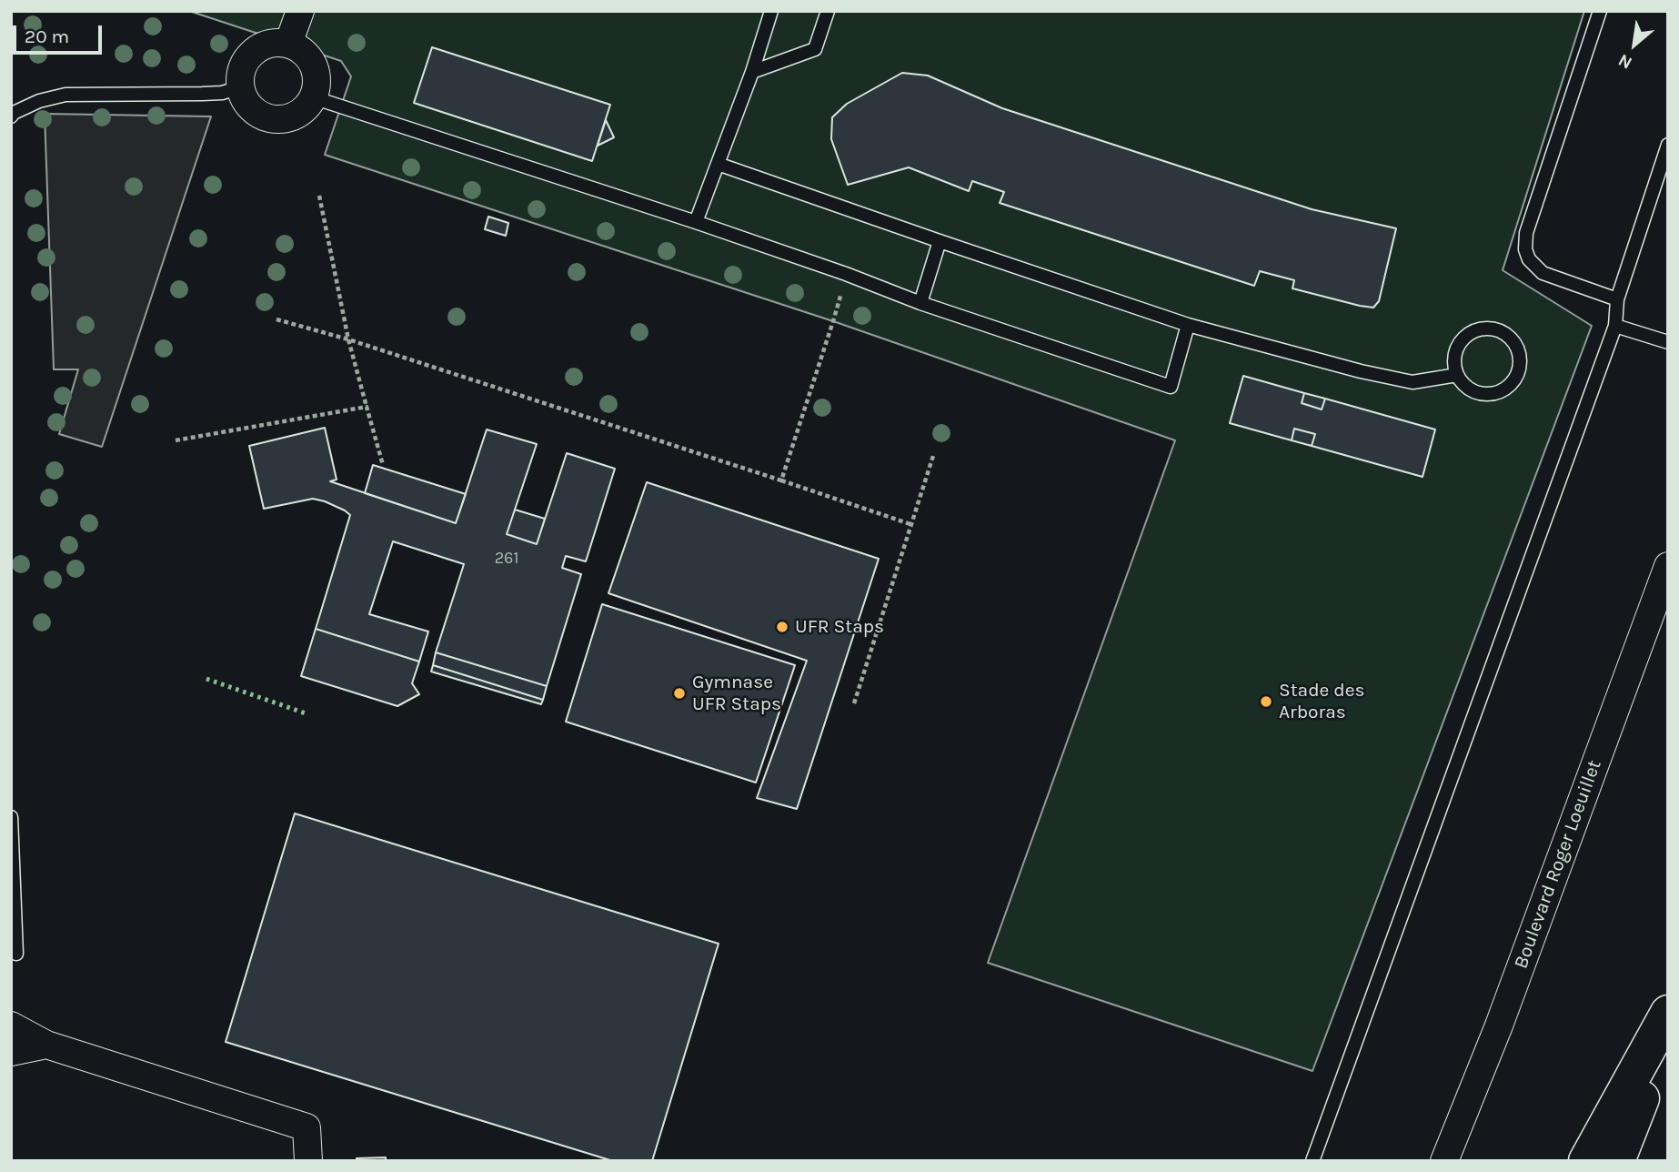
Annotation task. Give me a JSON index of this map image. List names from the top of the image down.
{
  "streets": {
    "street": ["Boulevard Roger Loeuillet"]
  },
  "places": ["UFR Staps", "Gymnase UFR Staps", "Stade des Arboras"],
  "house_numbers": ["261"],
  "scale_bar": "20 m",
  "north": "bottom left"
}
